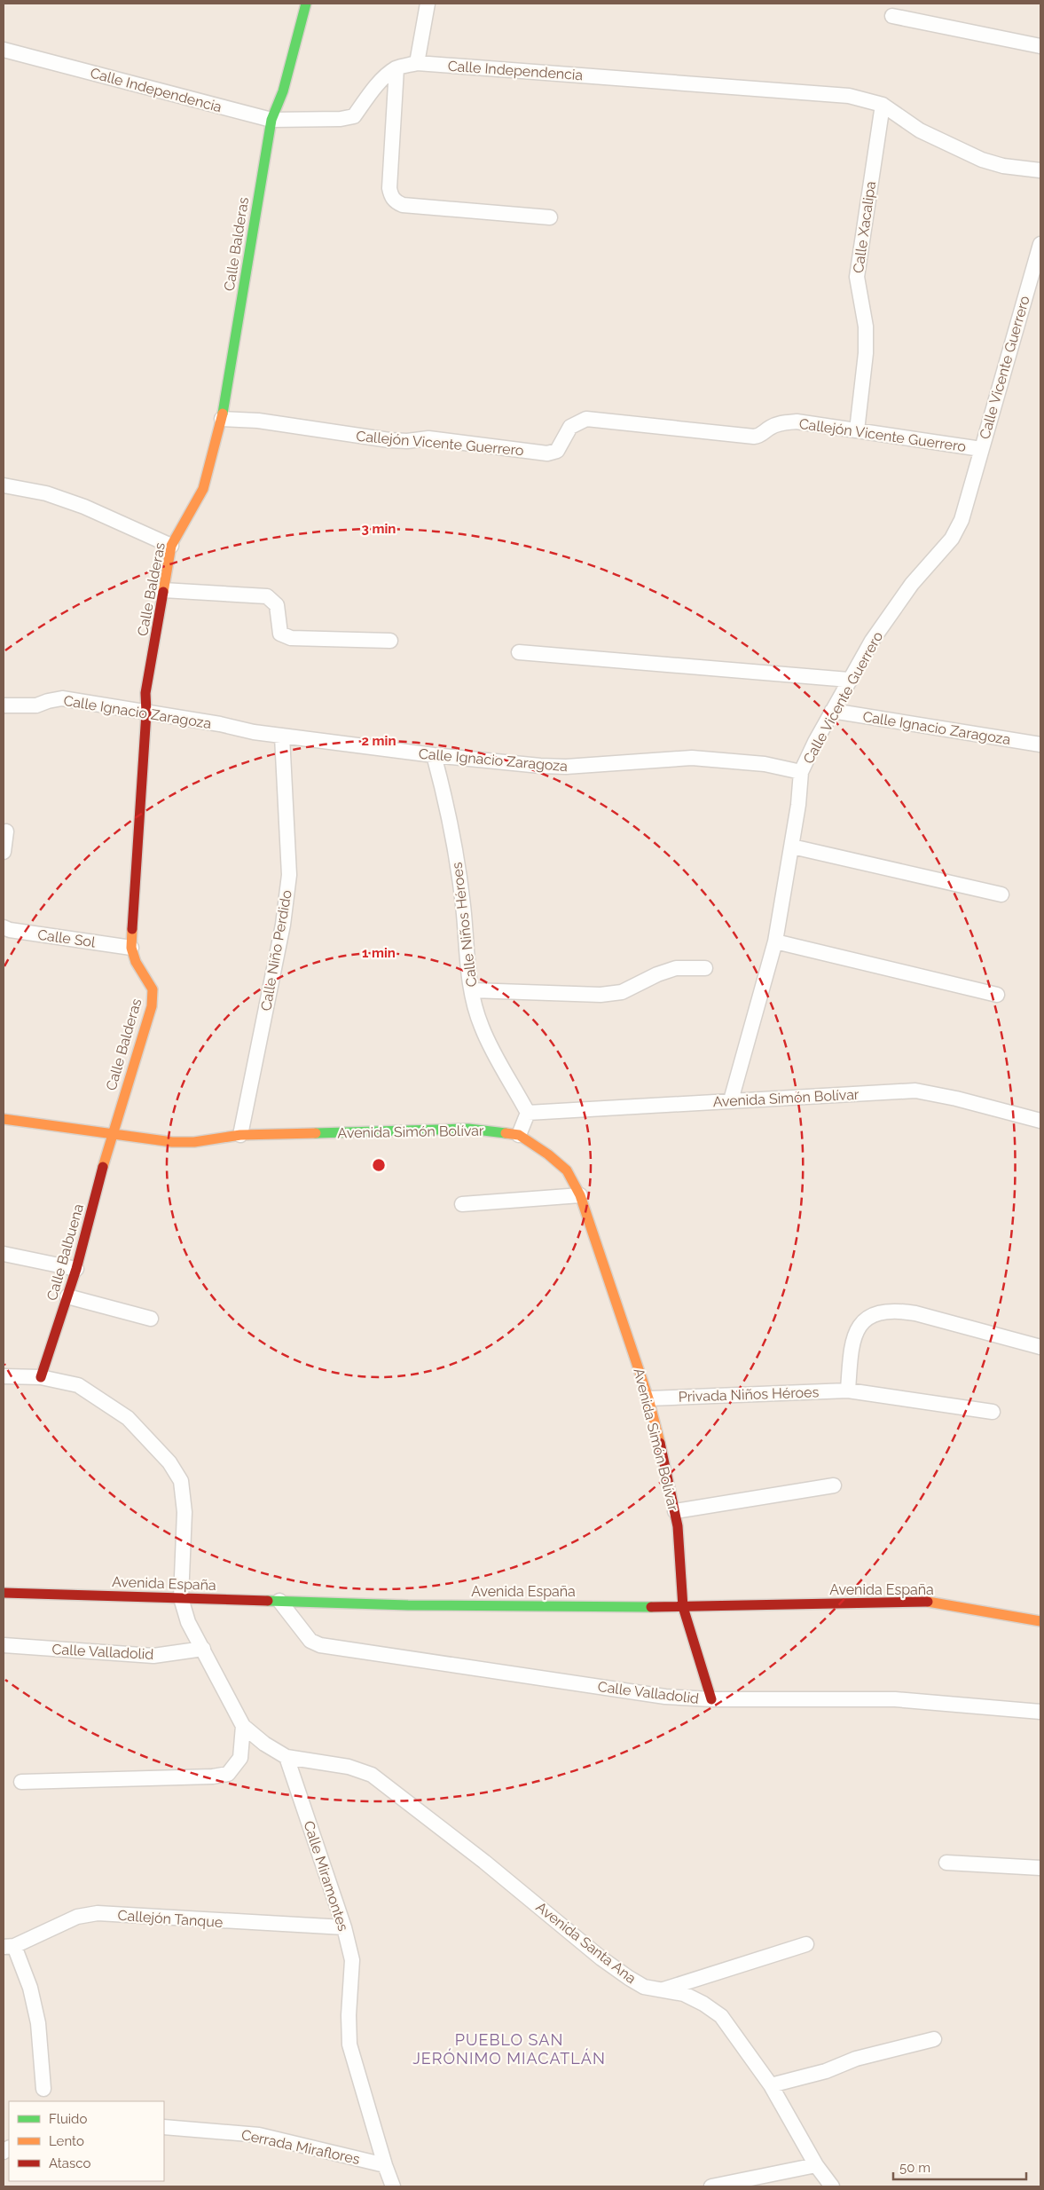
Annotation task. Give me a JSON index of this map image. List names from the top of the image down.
{
  "streets": {
    "street": [
      "Calle Independencia",
      "Calle Xacalipa",
      "Calle Balderas",
      "Calle Vicente Guerrero",
      "Callejón Vicente Guerrero",
      "Calle Ignacio Zaragoza",
      "Calle Niños Héroes",
      "Calle Sol",
      "Calle Niño Perdido",
      "Avenida Simón Bolívar",
      "Calle Balbuena",
      "Privada Niños Héroes",
      "Avenida España",
      "Calle Valladolid",
      "Calle Miramontes",
      "Callejón Tanque",
      "Avenida Santa Ana",
      "Cerrada Miraflores"
    ]
  },
  "crossings": [
    ["Calle Independencia", "Calle Xacalipa"],
    ["Calle Independencia", "Calle Balderas"],
    ["Calle Xacalipa", "Callejón Vicente Guerrero"],
    ["Calle Balderas", "Callejón Vicente Guerrero"],
    ["Calle Balderas", "Calle Ignacio Zaragoza"],
    ["Calle Balderas", "Calle Sol"],
    ["Calle Balderas", "Avenida Simón Bolívar"],
    ["Calle Balderas", "Calle Balbuena"],
    ["Calle Vicente Guerrero", "Callejón Vicente Guerrero"],
    ["Calle Vicente Guerrero", "Calle Ignacio Zaragoza"],
    ["Calle Vicente Guerrero", "Avenida Simón Bolívar"],
    ["Calle Ignacio Zaragoza", "Calle Niños Héroes"],
    ["Calle Ignacio Zaragoza", "Calle Niño Perdido"],
    ["Calle Niños Héroes", "Avenida Simón Bolívar"],
    ["Calle Niño Perdido", "Avenida Simón Bolívar"],
    ["Avenida Simón Bolívar", "Calle Balbuena"],
    ["Avenida Simón Bolívar", "Privada Niños Héroes"],
    ["Avenida Simón Bolívar", "Avenida España"],
    ["Avenida Simón Bolívar", "Calle Valladolid"],
    ["Avenida España", "Calle Valladolid"],
    ["Calle Miramontes", "Callejón Tanque"],
    ["Calle Miramontes", "Avenida Santa Ana"],
    ["Calle Miramontes", "Cerrada Miraflores"]
  ],
  "districts": ["PUEBLO SAN JERÓNIMO MIACATLÁN"],
  "legend": ["Fluido", "Lento", "Atasco"],
  "scale_bar": "50 m",
  "rings": ["3 min", "2 min", "1 min"]
}
